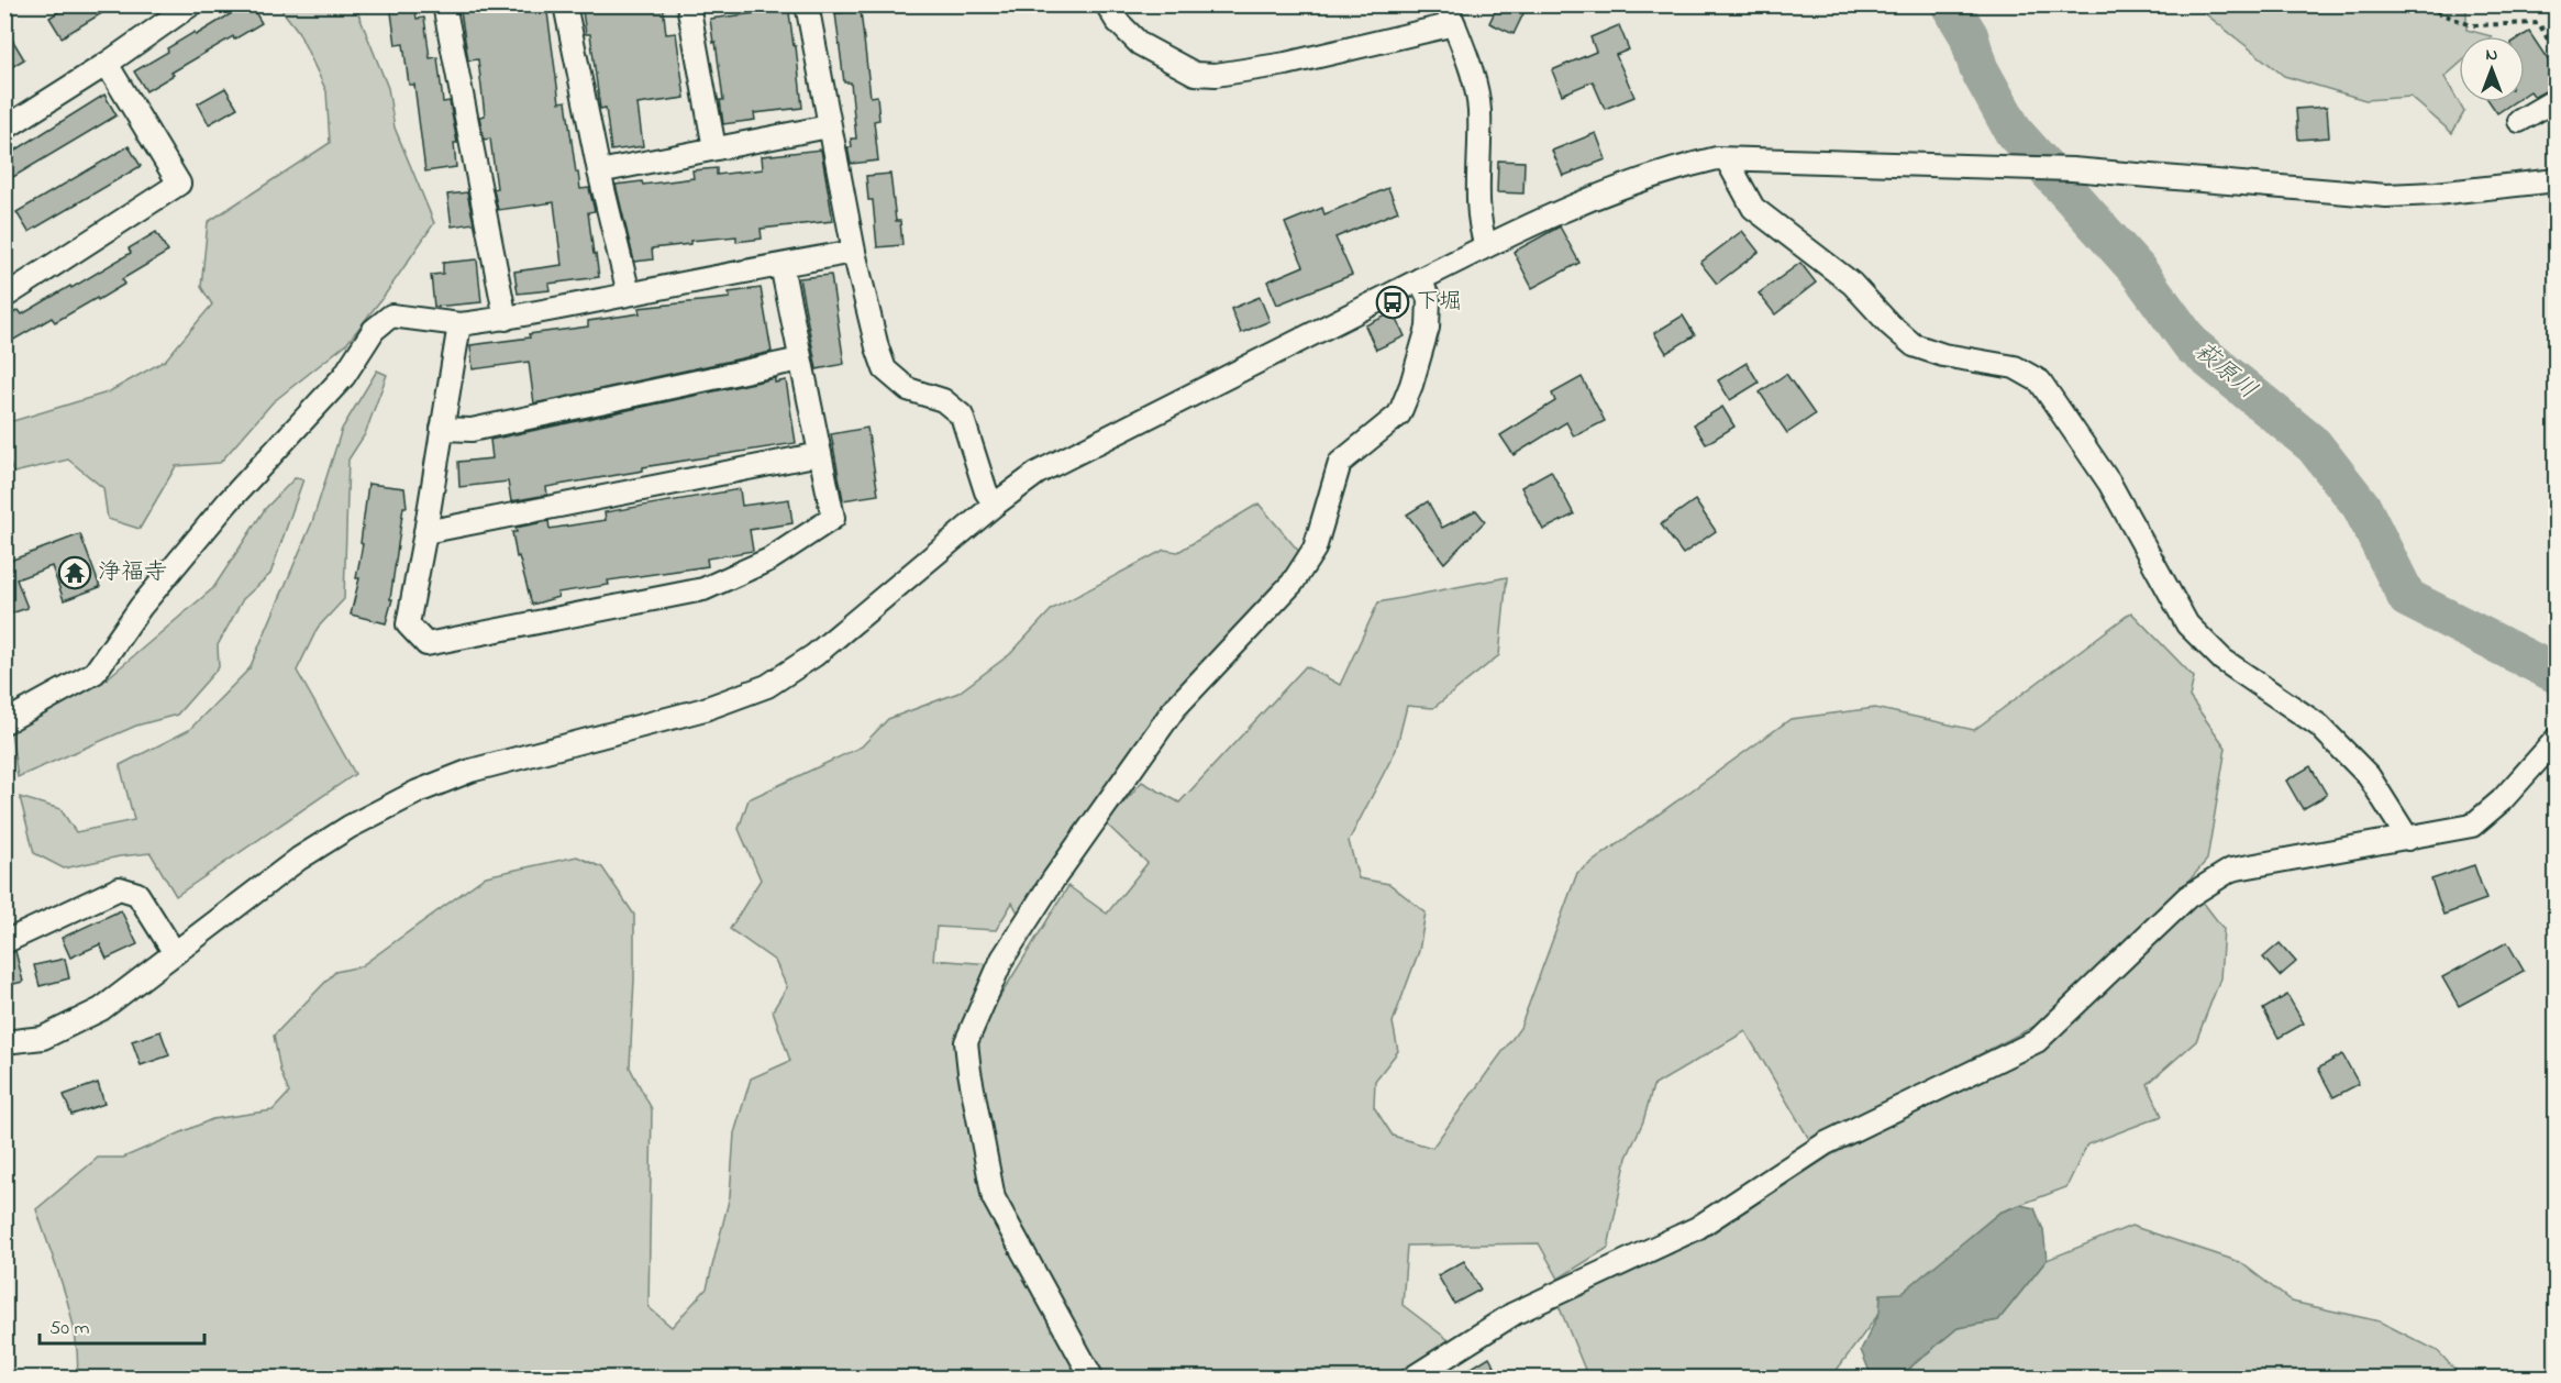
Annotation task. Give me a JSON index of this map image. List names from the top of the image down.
{
  "water": ["萩原川"],
  "places": {
    "bus stop": ["下堀"],
    "temple": ["浄福寺"]
  },
  "scale_bar": "50 m",
  "north": "top"
}
